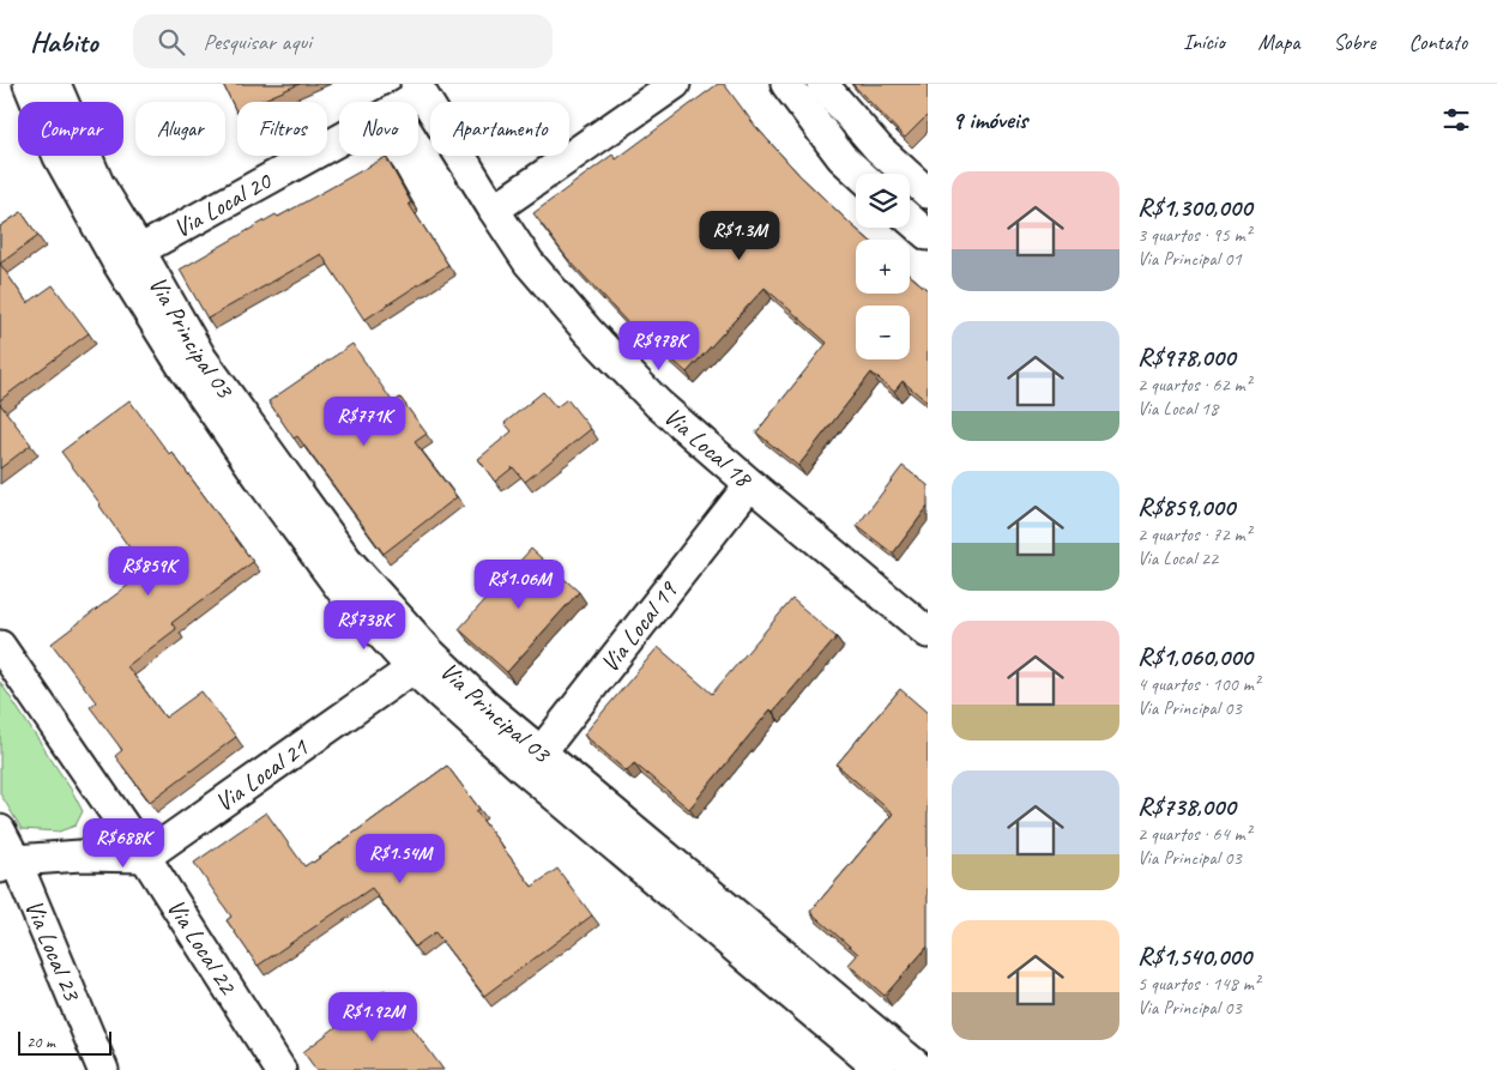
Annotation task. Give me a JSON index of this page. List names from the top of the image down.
{
  "streets": {
    "street": [
      "Via Local 20",
      "Via Principal 03",
      "Via Local 18",
      "Via Local 19",
      "Via Local 21",
      "Via Local 22",
      "Via Local 23"
    ]
  },
  "crossings": [
    ["Via Local 20", "Via Principal 03"],
    ["Via Local 20", "Via Local 18"],
    ["Via Principal 03", "Via Local 19"],
    ["Via Principal 03", "Via Local 21"],
    ["Via Local 18", "Via Local 19"],
    ["Via Local 21", "Via Local 22"]
  ],
  "scale_bar": "20 m",
  "page": {
    "header": "Habito",
    "search": "Pesquisar aqui",
    "nav": [
      "Início",
      "Mapa",
      "Sobre",
      "Contato"
    ],
    "heading": "9 imóveis",
    "chip": [
      "Comprar",
      "Alugar",
      "Filtros",
      "Novo",
      "Apartamento"
    ],
    "list": [
      {
        "name": "R$1,300,000",
        "note": "3 quartos · 95 m² · Via Principal 01"
      },
      {
        "name": "R$978,000",
        "note": "2 quartos · 62 m² · Via Local 18"
      },
      {
        "name": "R$859,000",
        "note": "2 quartos · 72 m² · Via Local 22"
      },
      {
        "name": "R$1,060,000",
        "note": "4 quartos · 100 m² · Via Principal 03"
      },
      {
        "name": "R$738,000",
        "note": "2 quartos · 64 m² · Via Principal 03"
      },
      {
        "name": "R$1,540,000",
        "note": "5 quartos · 148 m² · Via Principal 03"
      }
    ],
    "map_buttons": ["+", "−"],
    "price": [
      "R$1.3M",
      "R$978K",
      "R$771K",
      "R$859K",
      "R$1.06M",
      "R$738K",
      "R$688K",
      "R$1.54M",
      "R$1.92M"
    ],
    "scale": "20 m"
  }
}
